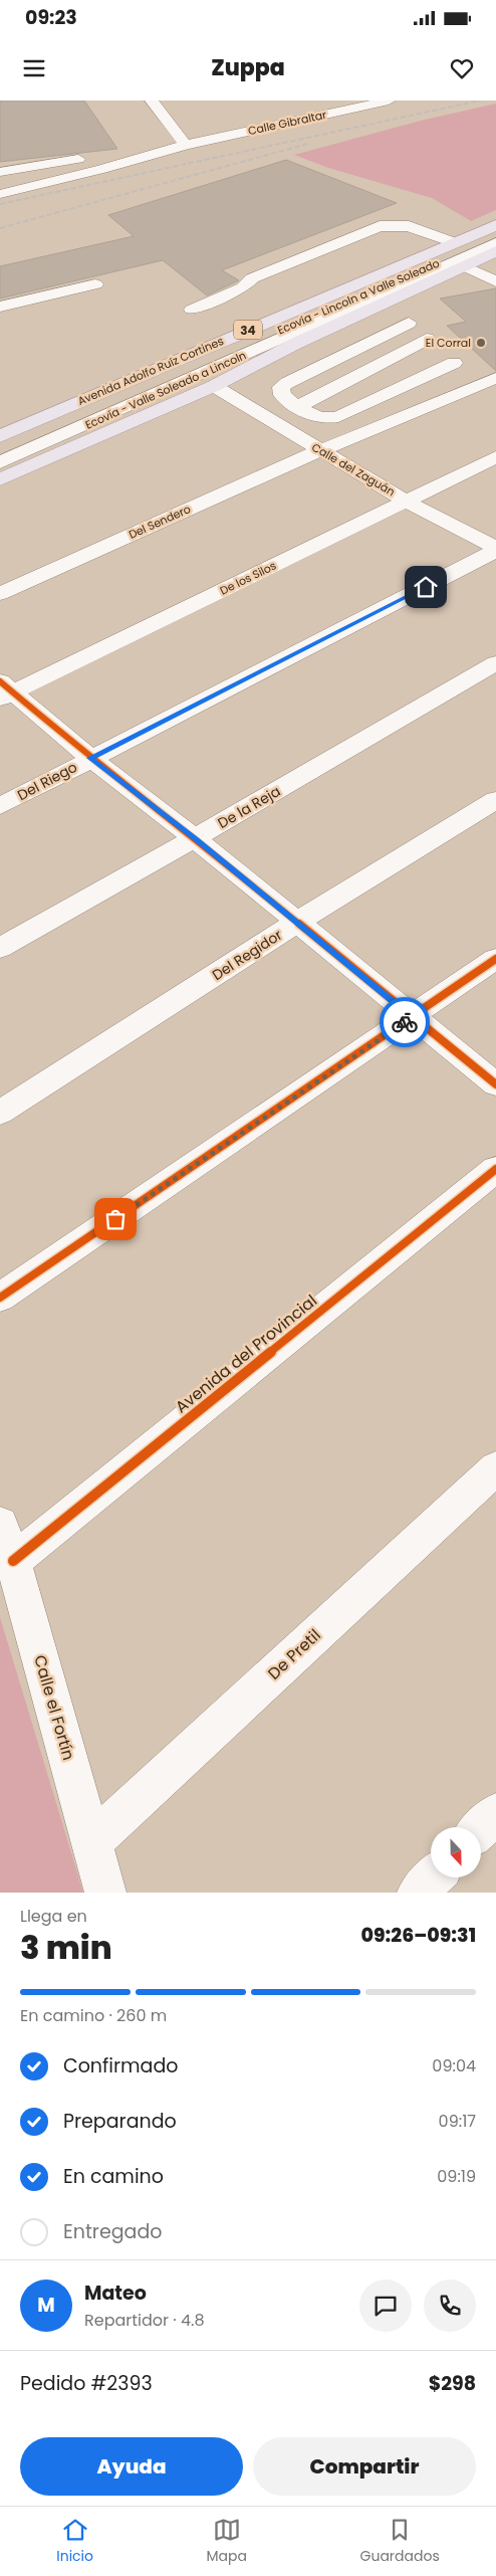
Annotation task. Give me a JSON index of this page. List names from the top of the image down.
{
  "streets": {
    "main road": ["34", "Avenida Adolfo Ruíz Cortines"],
    "street": [
      "Calle Gibraltar",
      "Ecovía - Lincoln a Valle Soleado",
      "Ecovía - Valle Soleado a Lincoln",
      "Calle del Zaguán",
      "Del Sendero",
      "De los Silos",
      "Del Riego",
      "De la Reja",
      "Del Regidor",
      "Avenida del Provincial",
      "De Pretil",
      "Calle el Fortín"
    ]
  },
  "crossings": [
    ["34", "Calle del Zaguán"],
    ["Calle del Zaguán", "Del Sendero"],
    ["Calle del Zaguán", "De los Silos"],
    ["Calle del Zaguán", "Del Riego"],
    ["Avenida del Provincial", "Calle el Fortín"],
    ["De Pretil", "Calle el Fortín"]
  ],
  "places": ["El Corral"],
  "north": "bottom",
  "page": {
    "status": "09:23",
    "header": "Zuppa",
    "heading": ["3 min", "Llega en", "09:26–09:31"],
    "panel": [
      "Mateo",
      "Repartidor · 4.8",
      "Pedido #2393",
      "$298"
    ],
    "bar": "En camino · 260 m",
    "list": [
      ["Confirmado", "09:04"],
      ["Preparando", "09:17"],
      ["En camino", "09:19"],
      "Entregado"
    ],
    "round": "M",
    "buttons": ["Ayuda", "Compartir"],
    "tabs": ["Inicio", "Mapa", "Guardados"]
  }
}
